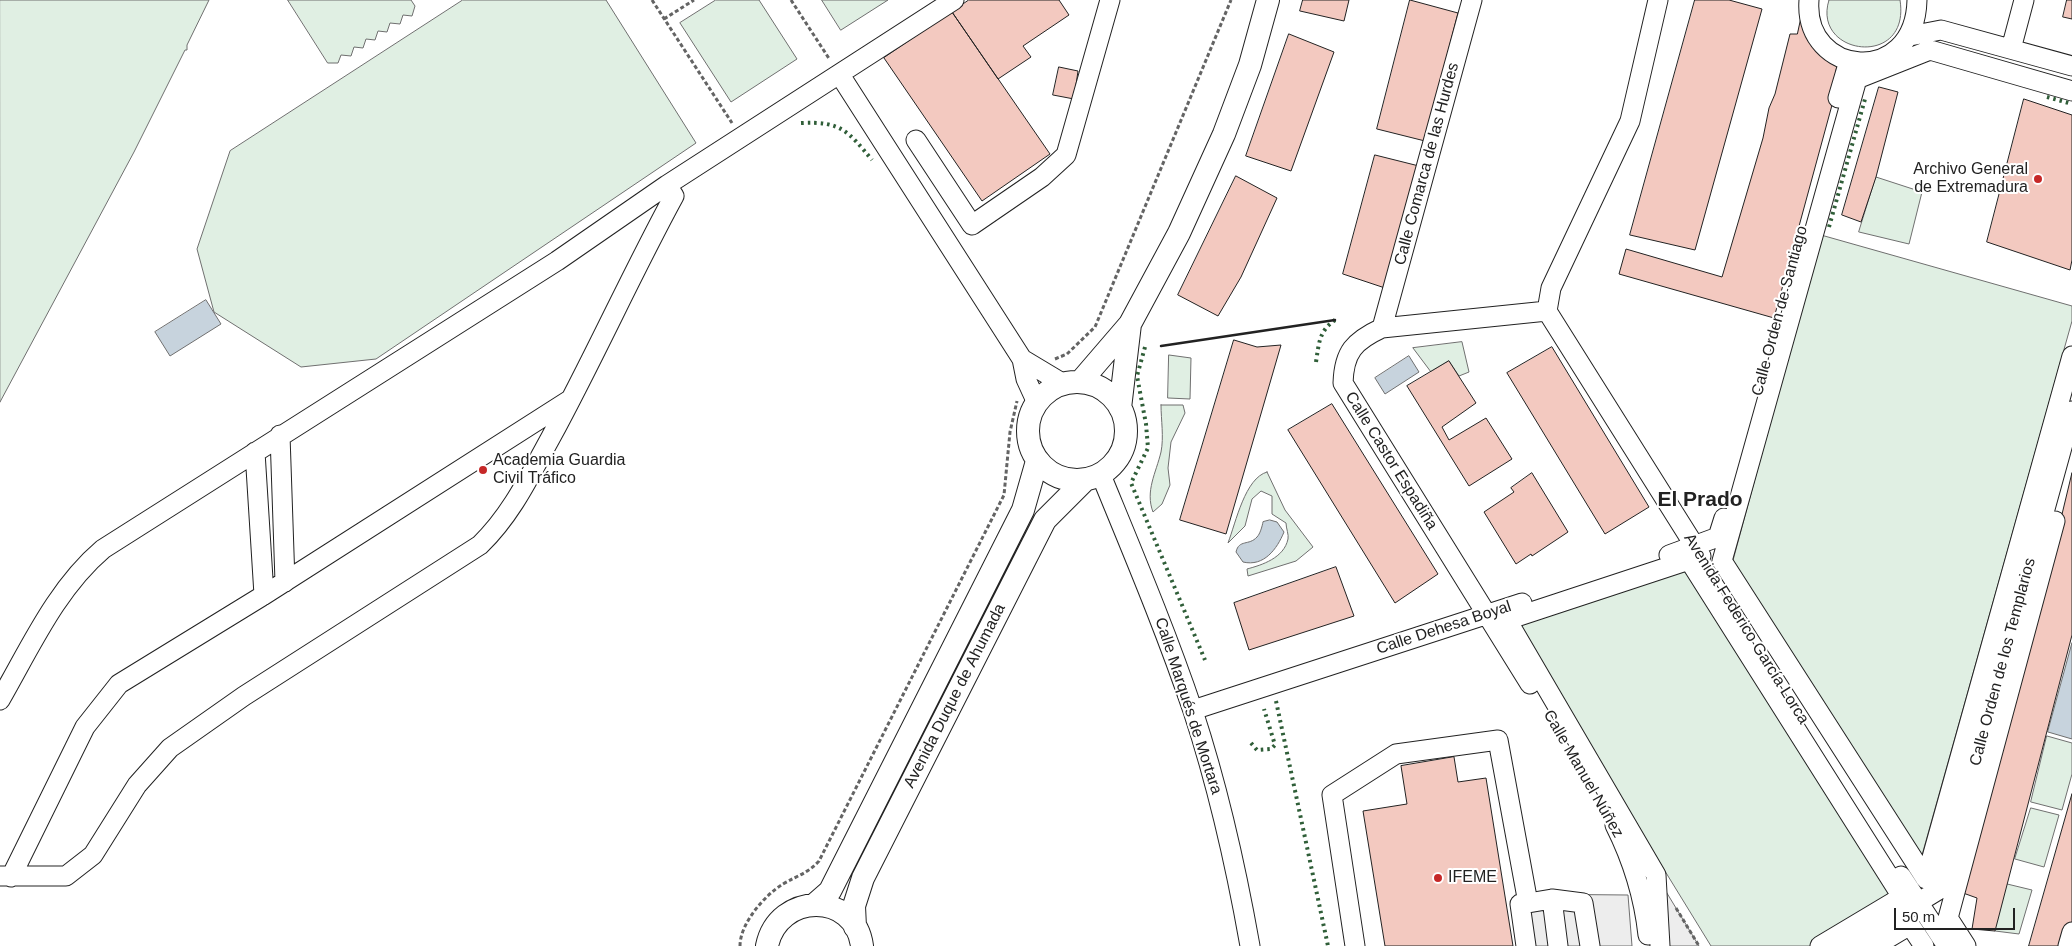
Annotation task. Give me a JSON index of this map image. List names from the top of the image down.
{
  "streets": {
    "main road": ["Avenida Duque de Ahumada"],
    "street": [
      "Calle Comarca de las Hurdes",
      "Calle Orden de Santiago",
      "Calle Castor Espadiña",
      "Calle Dehesa Boyal",
      "Avenida Federico García Lorca",
      "Calle Orden de los Templarios",
      "Calle Marqués de Mortara",
      "Calle Manuel Núñez"
    ]
  },
  "crossings": [
    ["Calle Comarca de las Hurdes", "Calle Castor Espadiña"],
    ["Calle Orden de Santiago", "Calle Dehesa Boyal"],
    ["Calle Orden de Santiago", "Avenida Federico García Lorca"],
    ["Calle Castor Espadiña", "Calle Dehesa Boyal"],
    ["Calle Castor Espadiña", "Avenida Federico García Lorca"],
    ["Calle Castor Espadiña", "Calle Manuel Núñez"],
    ["Calle Dehesa Boyal", "Avenida Federico García Lorca"],
    ["Calle Dehesa Boyal", "Calle Marqués de Mortara"],
    ["Calle Dehesa Boyal", "Calle Manuel Núñez"],
    ["Avenida Federico García Lorca", "Calle Orden de los Templarios"],
    ["Avenida Duque de Ahumada", "Calle Marqués de Mortara"]
  ],
  "districts": ["El Prado"],
  "places": ["Archivo General de Extremadura", "Academia Guardia Civil Tráfico", "IFEME"],
  "scale_bar": "50 m"
}
